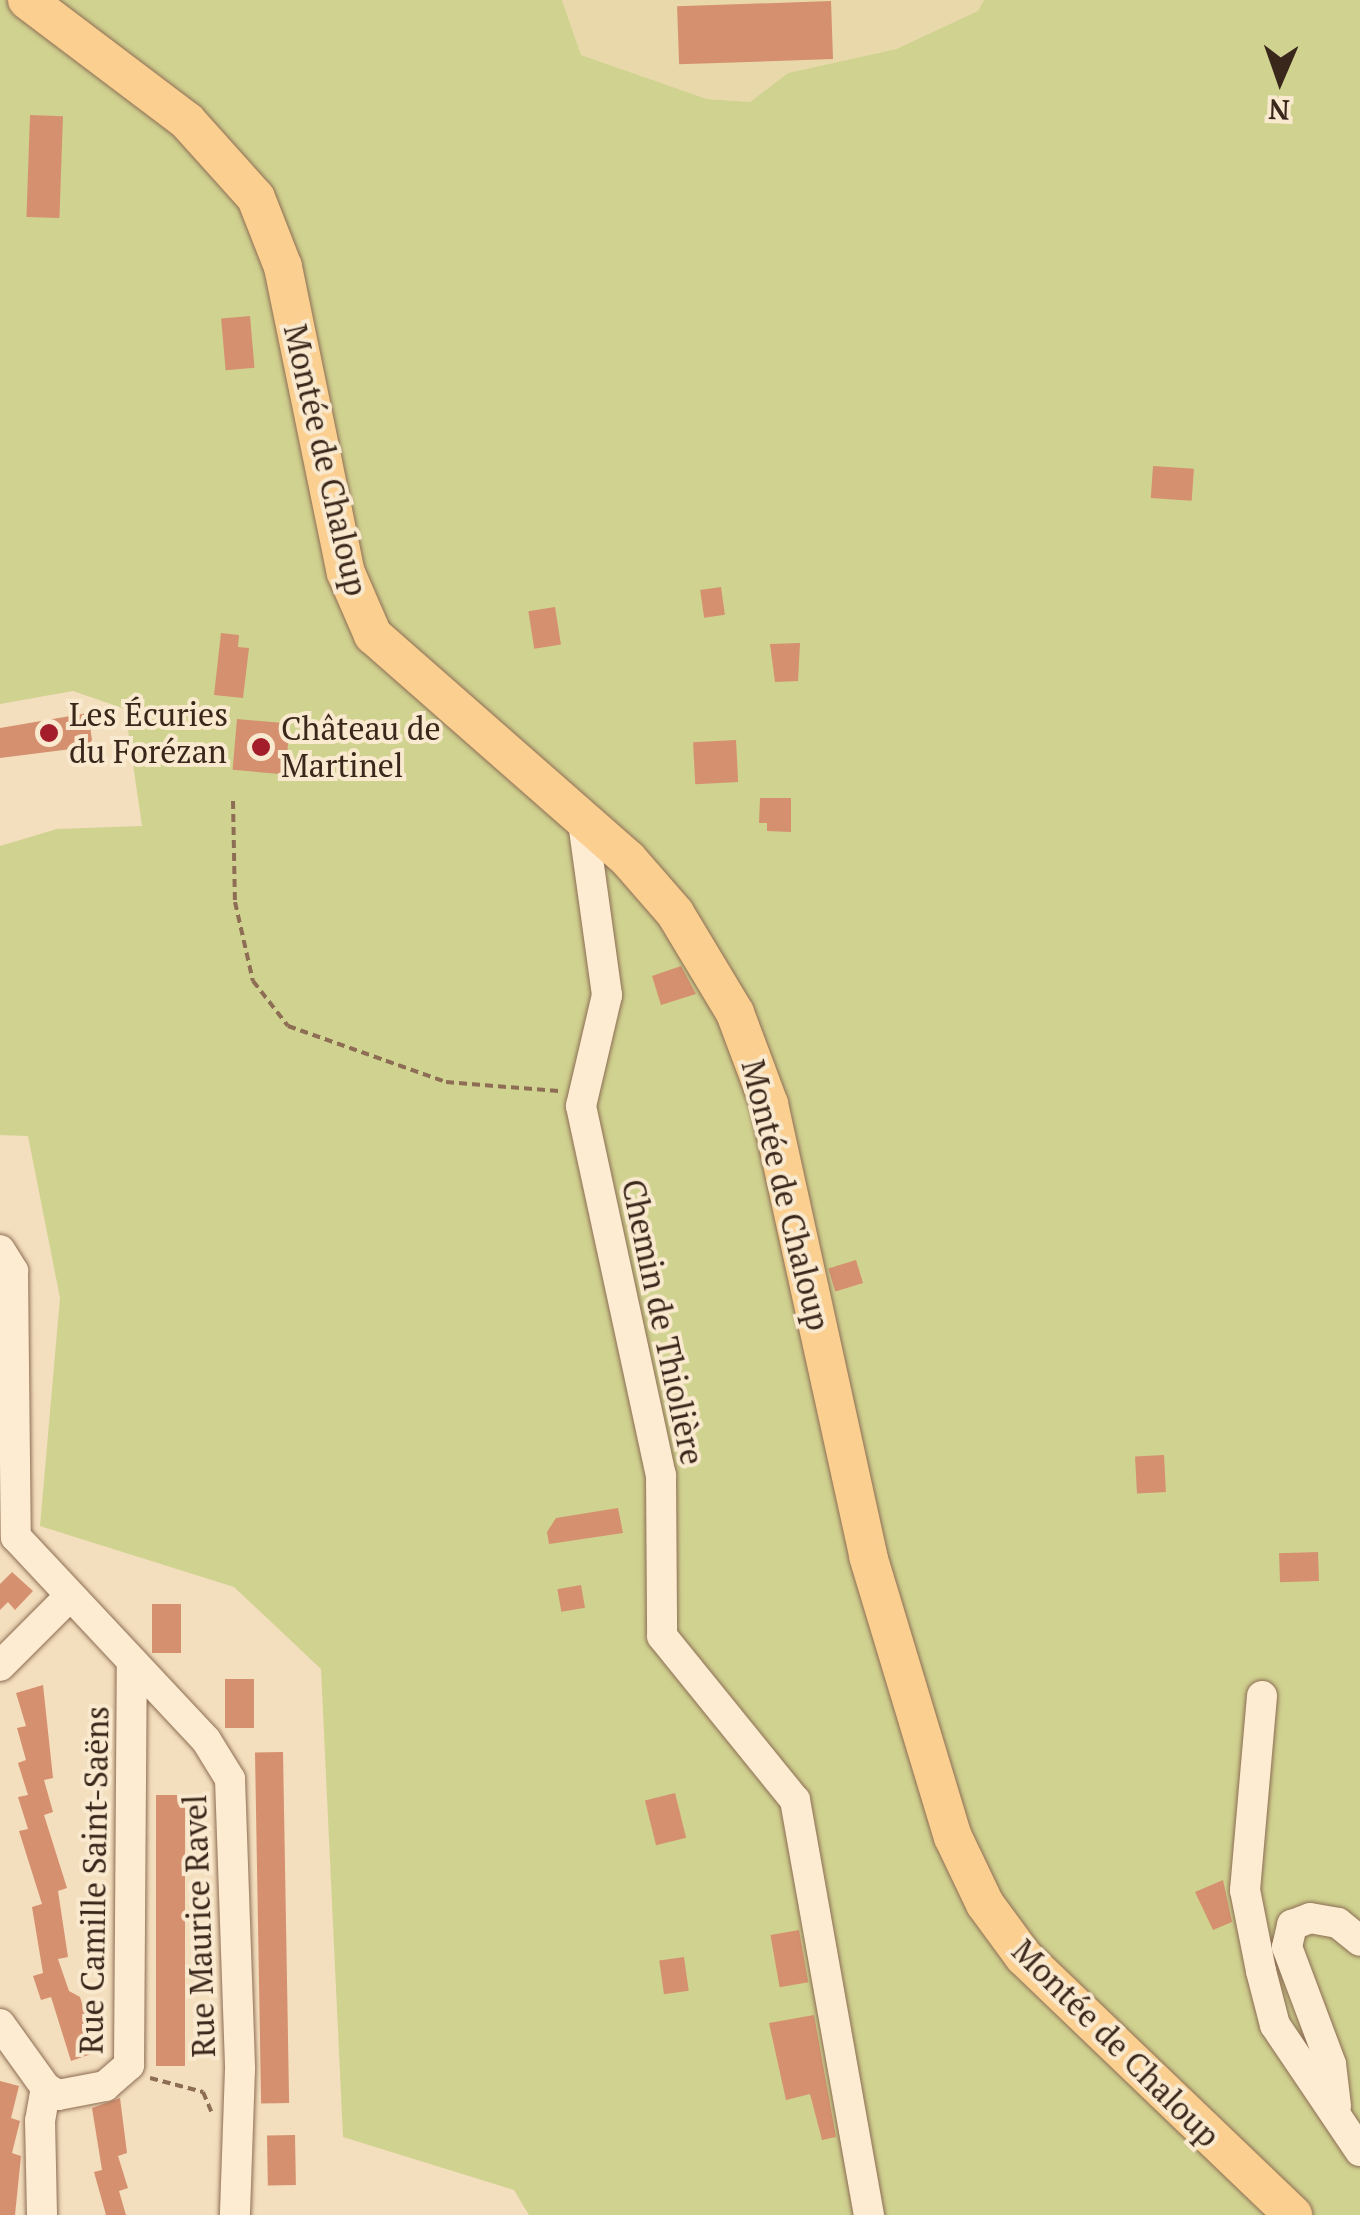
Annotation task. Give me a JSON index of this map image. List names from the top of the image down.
{
  "streets": {
    "main road": ["Montée de Chaloup"],
    "street": ["Chemin de Thiolière", "Rue Camille Saint-Saëns", "Rue Maurice Ravel"]
  },
  "crossings": [
    ["Montée de Chaloup", "Chemin de Thiolière"],
    ["Rue Camille Saint-Saëns", "Rue Maurice Ravel"]
  ],
  "places": ["Les Écuries du Forézan", "Château de Martinel"],
  "north": "bottom"
}
